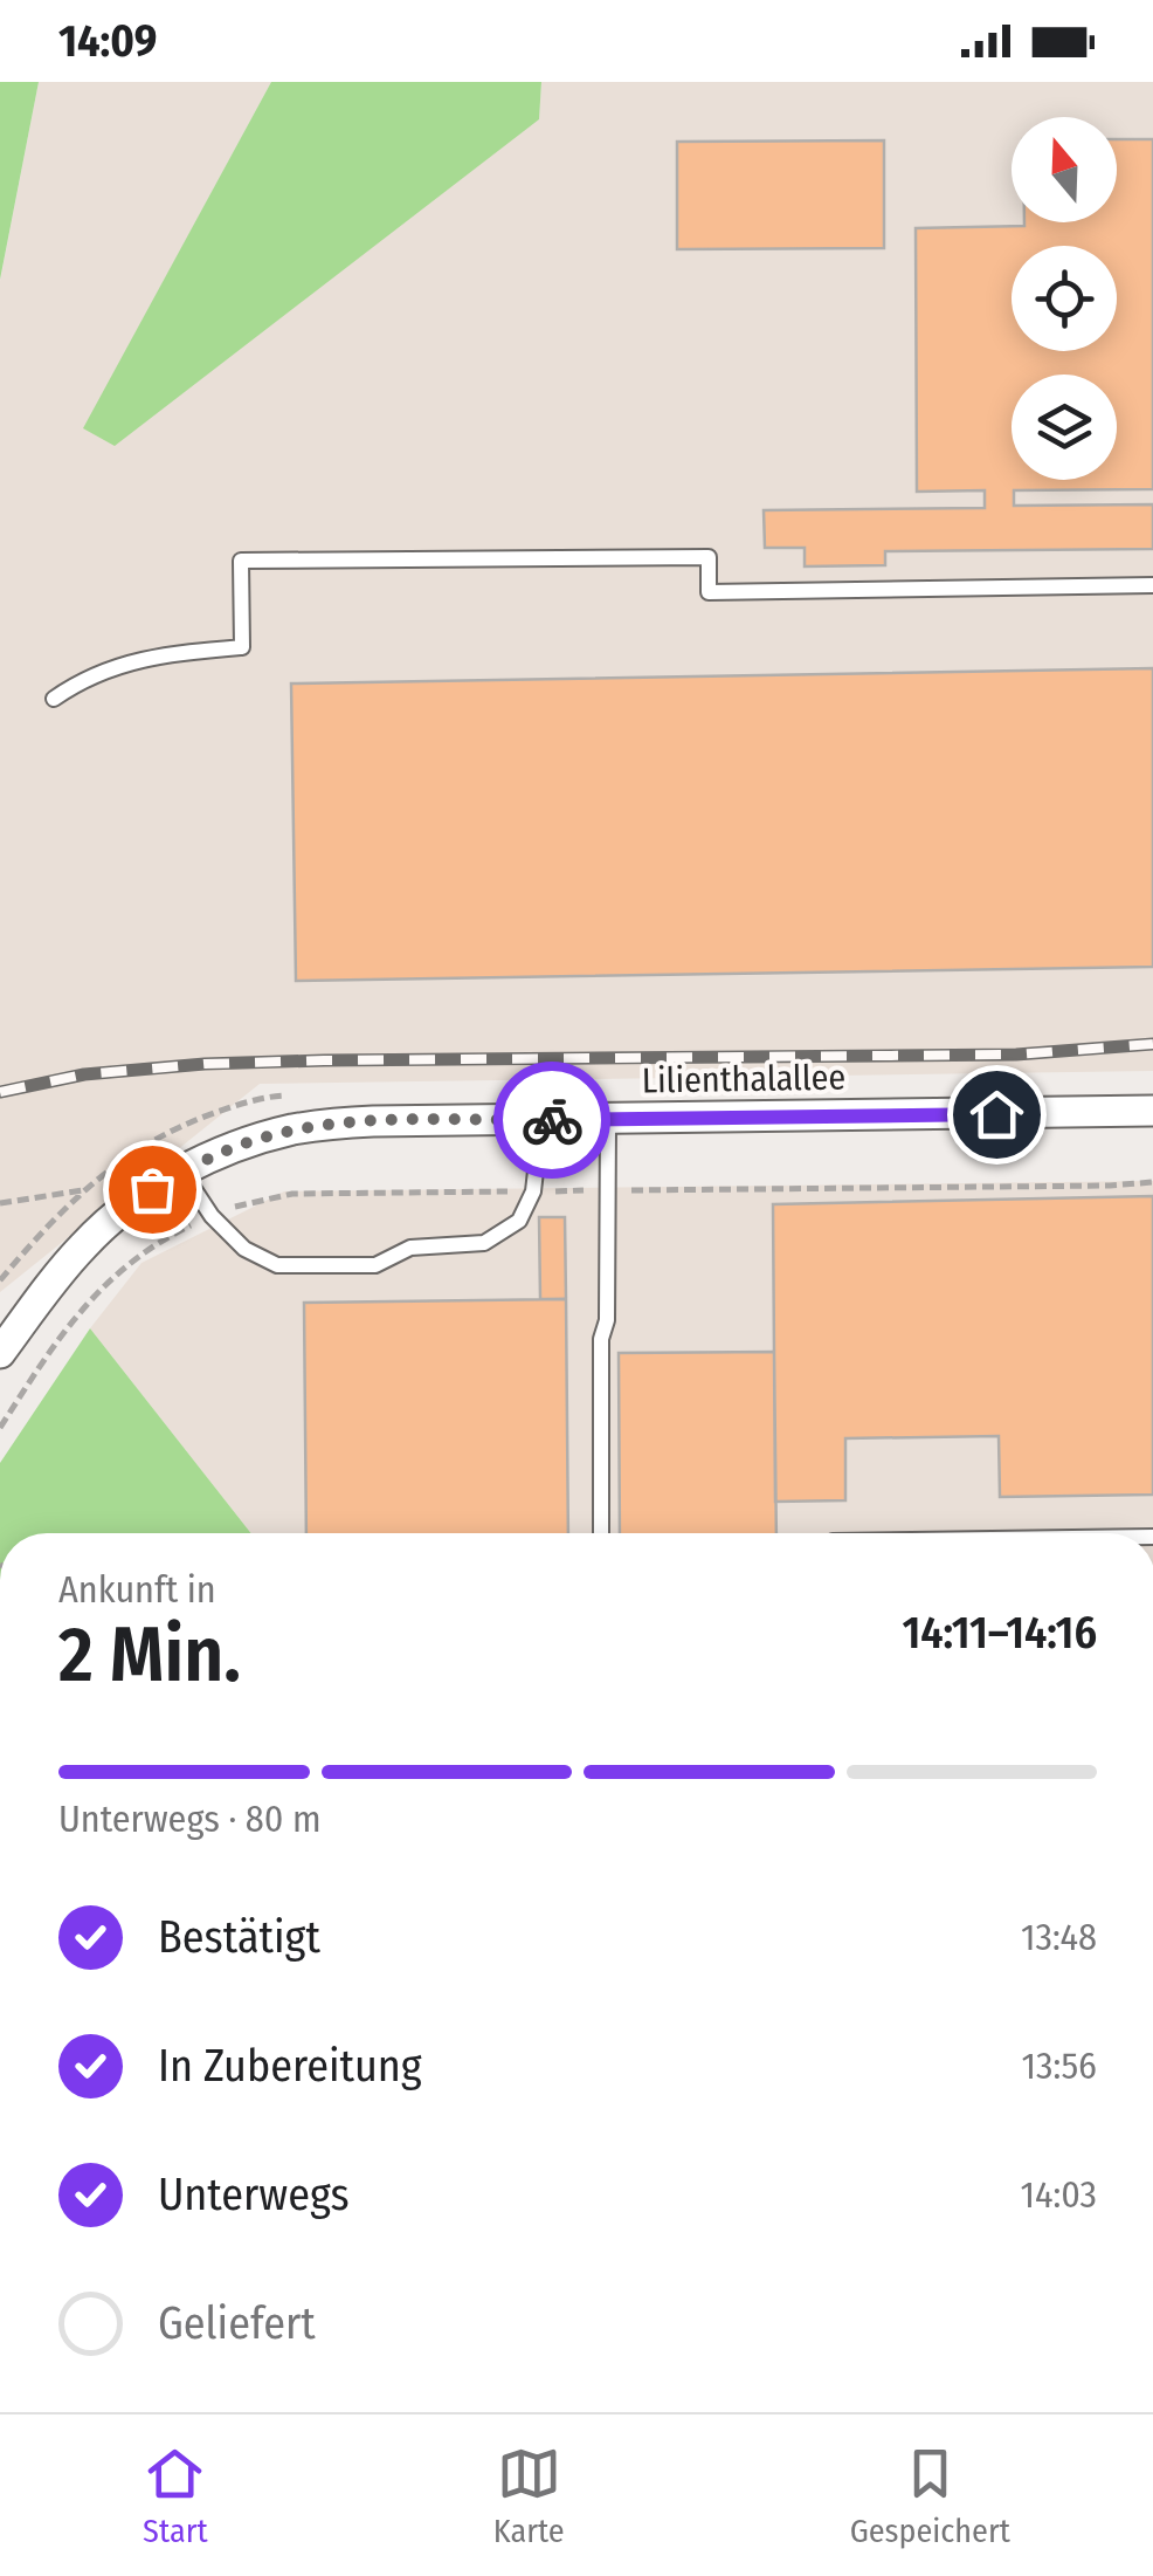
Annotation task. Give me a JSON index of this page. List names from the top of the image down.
{
  "streets": {
    "street": ["Lilienthalallee"]
  },
  "north": "top",
  "page": {
    "status": "14:09",
    "heading": ["2 Min.", "Ankunft in", "14:11–14:16"],
    "bar": "Unterwegs · 80 m",
    "list": [
      ["Bestätigt", "13:48"],
      ["In Zubereitung", "13:56"],
      ["Unterwegs", "14:03"],
      "Geliefert"
    ],
    "tabs": ["Start", "Karte", "Gespeichert"]
  }
}
